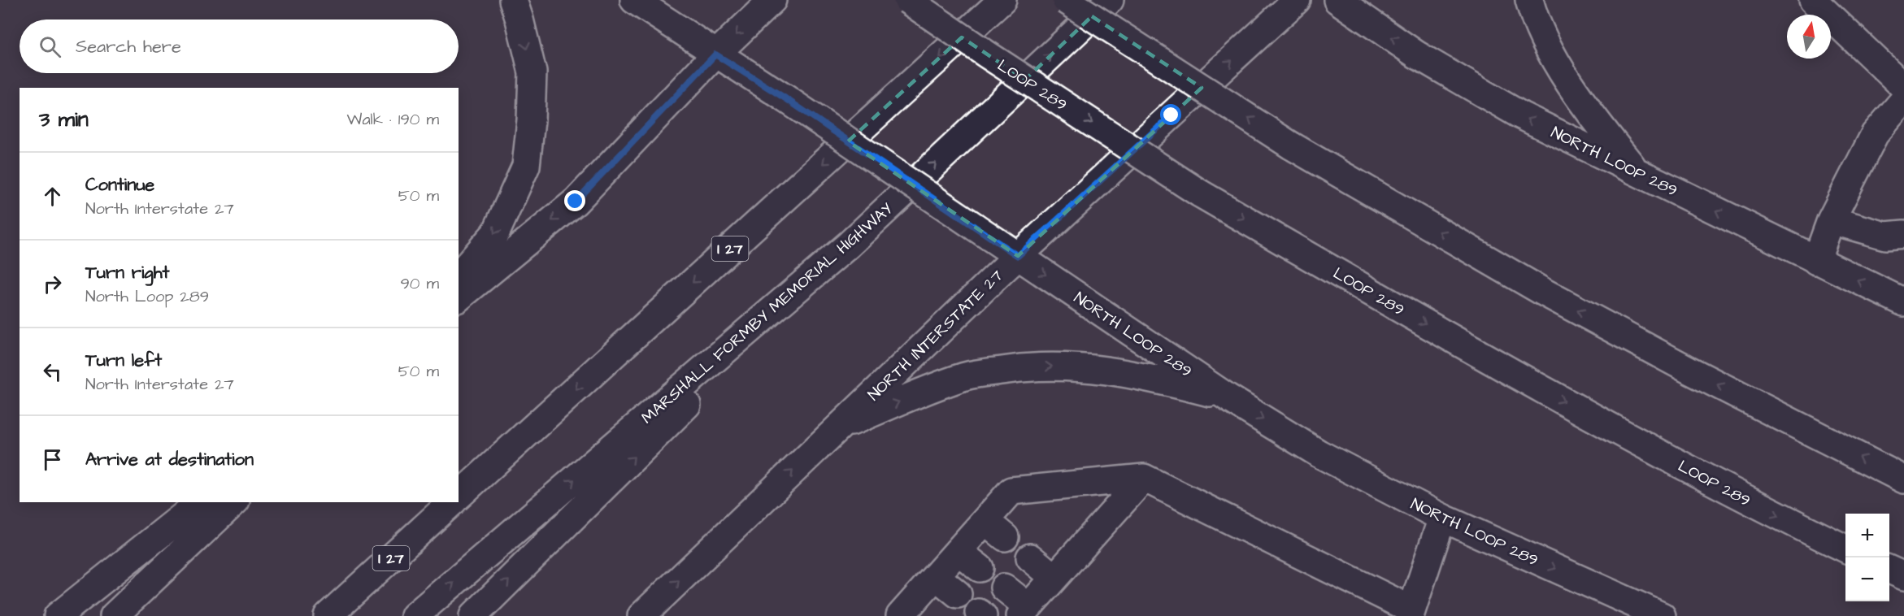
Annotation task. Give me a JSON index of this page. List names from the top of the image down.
{
  "streets": {
    "main road": [
      "LOOP 289",
      "NORTH LOOP 289",
      "I 27",
      "MARSHALL FORMBY MEMORIAL HIGHWAY",
      "NORTH INTERSTATE 27"
    ]
  },
  "crossings": [
    ["NORTH LOOP 289", "NORTH INTERSTATE 27"]
  ],
  "north": "top",
  "page": {
    "search": "Search here",
    "heading": ["3 min", "Walk · 190 m"],
    "list": [
      ["Continue", "North Interstate 27", "50 m"],
      ["Turn right", "North Loop 289", "90 m"],
      ["Turn left", "North Interstate 27", "50 m"],
      "Arrive at destination"
    ],
    "map_buttons": ["+", "−"]
  }
}
